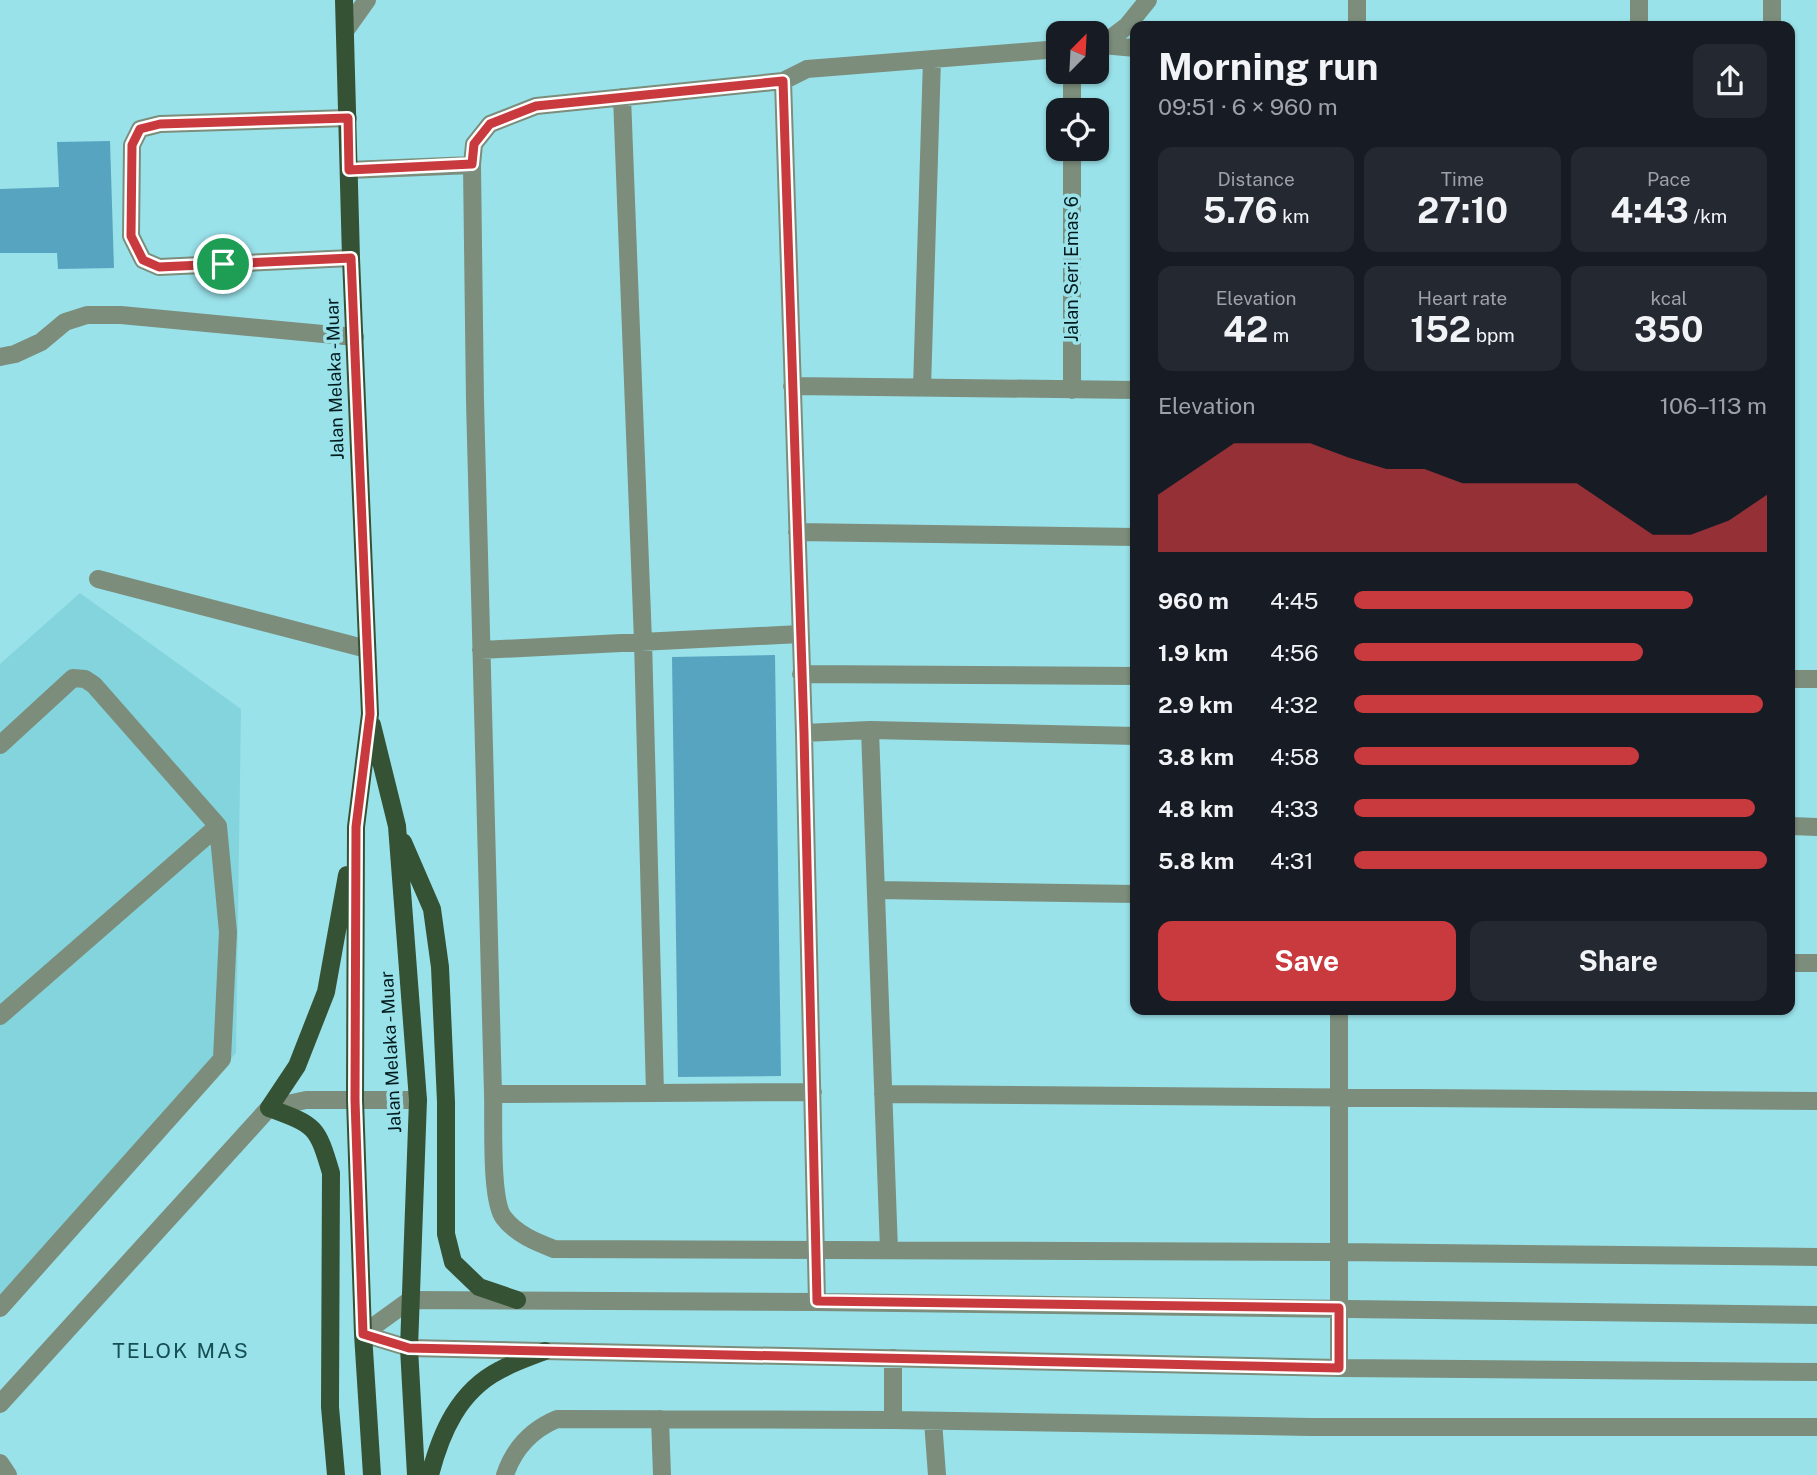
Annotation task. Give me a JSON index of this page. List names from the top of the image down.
{
  "streets": {
    "main road": ["Jalan Melaka - Muar"],
    "street": ["Jalan Seri Emas 6"]
  },
  "districts": ["TELOK MAS"],
  "north": "top right",
  "page": {
    "heading": ["Morning run", "09:51 · 6 × 960 m"],
    "stats": [
      ["Distance", "5.76 km"],
      ["Time", "27:10"],
      ["Pace", "4:43 /km"],
      ["Elevation", "42 m"],
      ["Heart rate", "152 bpm"],
      ["kcal", "350"]
    ],
    "chart": ["Elevation", "106–113 m"],
    "list": [
      {
        "name": "960 m",
        "note": "4:45"
      },
      {
        "name": "1.9 km",
        "note": "4:56"
      },
      {
        "name": "2.9 km",
        "note": "4:32"
      },
      {
        "name": "3.8 km",
        "note": "4:58"
      },
      {
        "name": "4.8 km",
        "note": "4:33"
      },
      {
        "name": "5.8 km",
        "note": "4:31"
      }
    ],
    "buttons": ["Save", "Share"]
  }
}
